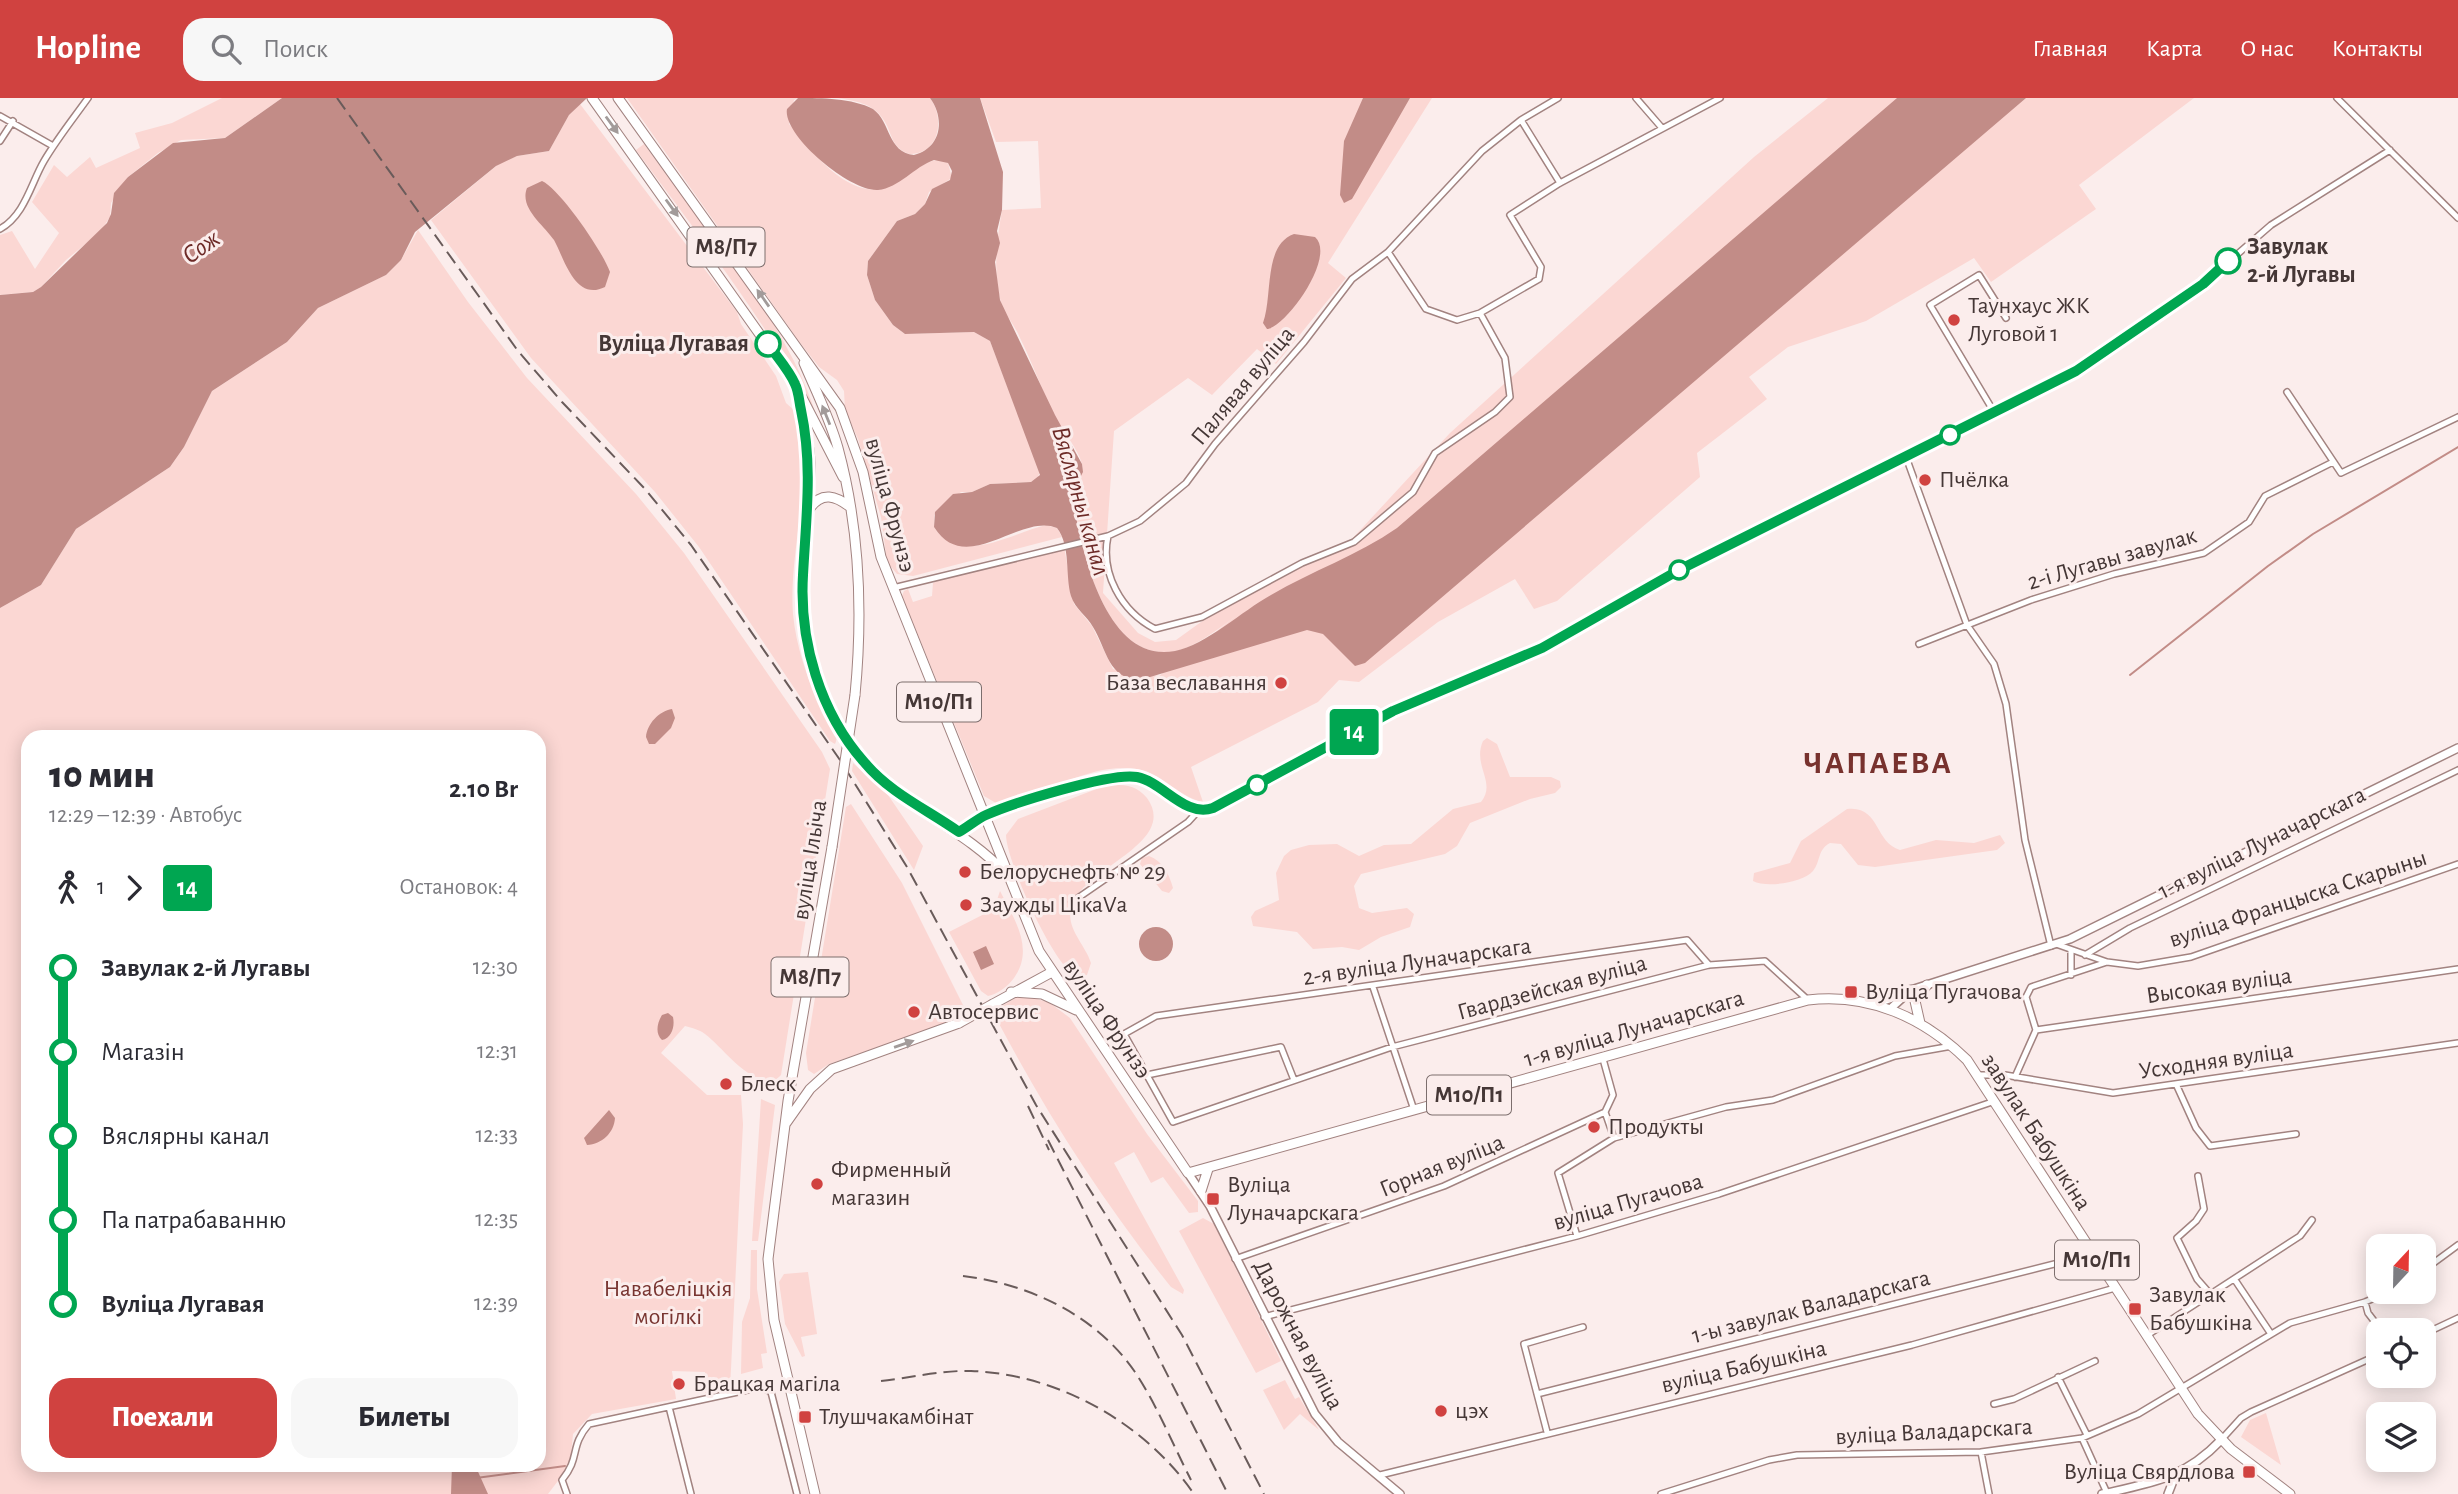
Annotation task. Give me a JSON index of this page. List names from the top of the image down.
{
  "streets": {
    "main road": [
      "М8/П7",
      "вуліца Фрунзэ",
      "М10/П1",
      "1-я вуліца Луначарскага",
      "вуліца Ільіча",
      "завулак Бабушкіна"
    ],
    "street": [
      "Палявая вуліца",
      "2-і Лугавы завулак",
      "вуліца Францыска Скарыны",
      "2-я вуліца Луначарскага",
      "Высокая вуліца",
      "Гвардзейская вуліца",
      "Усходняя вуліца",
      "Горная вуліца",
      "вуліца Пугачова",
      "1-ы завулак Валадарскага",
      "Дарожная вуліца",
      "вуліца Бабушкіна",
      "вуліца Валадарскага"
    ]
  },
  "crossings": [
    ["М8/П7", "М10/П1"],
    ["М8/П7", "вуліца Ільіча"],
    ["Палявая вуліца", "вуліца Фрунзэ"],
    ["вуліца Фрунзэ", "М10/П1"],
    ["вуліца Фрунзэ", "1-я вуліца Луначарскага"],
    ["вуліца Фрунзэ", "вуліца Ільіча"],
    ["вуліца Фрунзэ", "Дарожная вуліца"],
    ["М10/П1", "вуліца Ільіча"],
    ["М10/П1", "завулак Бабушкіна"],
    ["1-я вуліца Луначарскага", "Гвардзейская вуліца"],
    ["1-я вуліца Луначарскага", "завулак Бабушкіна"],
    ["1-я вуліца Луначарскага", "Дарожная вуліца"],
    ["вуліца Францыска Скарыны", "Высокая вуліца"],
    ["2-я вуліца Луначарскага", "Гвардзейская вуліца"],
    ["Усходняя вуліца", "завулак Бабушкіна"],
    ["завулак Бабушкіна", "вуліца Пугачова"],
    ["завулак Бабушкіна", "1-ы завулак Валадарскага"],
    ["завулак Бабушкіна", "вуліца Бабушкіна"],
    ["завулак Бабушкіна", "вуліца Валадарскага"],
    ["Горная вуліца", "Дарожная вуліца"],
    ["вуліца Пугачова", "Дарожная вуліца"],
    ["Дарожная вуліца", "вуліца Бабушкіна"]
  ],
  "districts": ["ЧАПАЕВА"],
  "water": ["Сож", "Вяслярны канал"],
  "parks": ["Навабеліцкія могілкі"],
  "places": {
    "other": [
      "Завулак 2-й Лугавы",
      "Таунхаус ЖК Луговой 1",
      "Вуліца Лугавая",
      "Пчёлка",
      "База веславання",
      "Белоруснефть № 29",
      "Заужды ЦікаVа",
      "Автосервис",
      "Блеск",
      "Продукты",
      "Фирменный магазин",
      "Брацкая магіла",
      "цэх"
    ],
    "transit": [
      "Вуліца Пугачова",
      "Вуліца Луначарскага",
      "Завулак Бабушкіна",
      "Тлушчакамбінат",
      "Вуліца Свярдлова"
    ]
  },
  "lines": ["bus line 14"],
  "north": "top",
  "page": {
    "header": "Hopline",
    "search": "Поиск",
    "nav": [
      "Главная",
      "Карта",
      "О нас",
      "Контакты"
    ],
    "on_map": "14",
    "heading": ["10 мин", "12:29 – 12:39 · Автобус", "2.10 Br"],
    "legs": ["1", "14", "Остановок: 4"],
    "list": [
      {
        "name": "Завулак 2-й Лугавы",
        "value": "12:30"
      },
      {
        "name": "Магазін",
        "value": "12:31"
      },
      {
        "name": "Вяслярны канал",
        "value": "12:33"
      },
      {
        "name": "Па патрабаванню",
        "value": "12:35"
      },
      {
        "name": "Вуліца Лугавая",
        "value": "12:39"
      }
    ],
    "buttons": ["Поехали", "Билеты"]
  }
}
